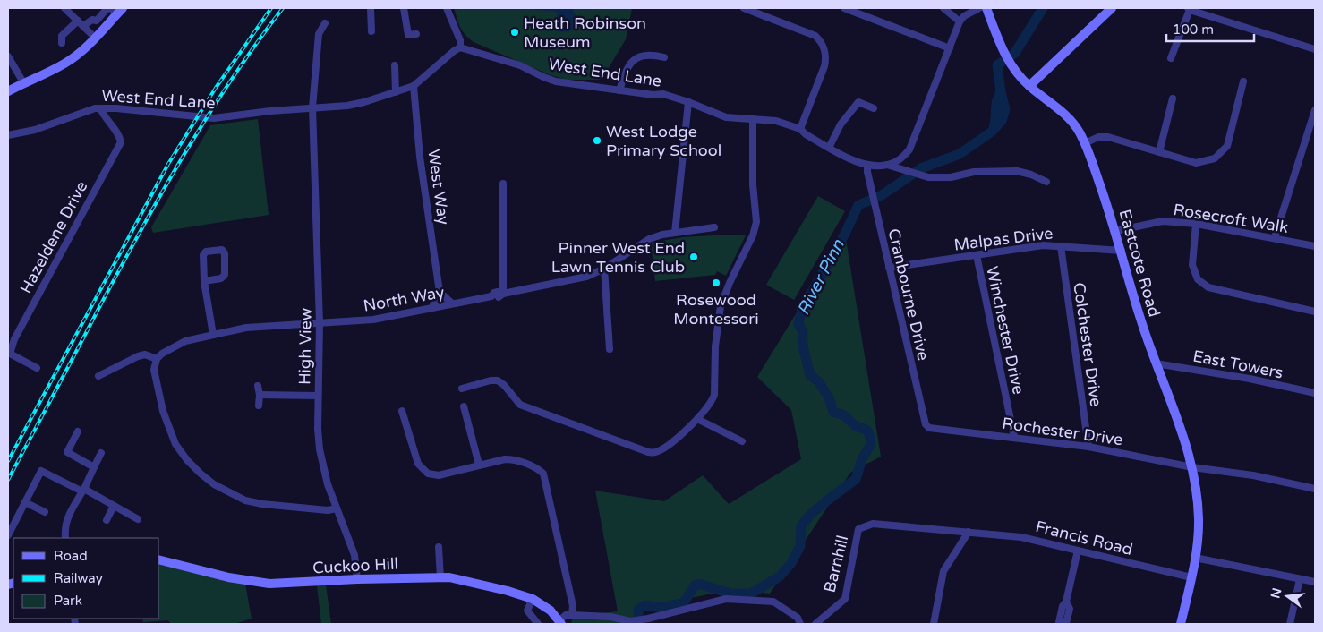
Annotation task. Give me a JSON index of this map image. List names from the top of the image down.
{
  "streets": {
    "street": [
      "West End Lane",
      "West Way",
      "Rosecroft Walk",
      "Hazeldene Drive",
      "Malpas Drive",
      "Eastcote Road",
      "Cranbourne Drive",
      "North Way",
      "Winchester Drive",
      "Colchester Drive",
      "High View",
      "East Towers",
      "Rochester Drive",
      "Francis Road",
      "Barnhill",
      "Cuckoo Hill"
    ]
  },
  "crossings": [
    ["West End Lane", "West Way"],
    ["West End Lane", "Hazeldene Drive"],
    ["West End Lane", "Cranbourne Drive"],
    ["West End Lane", "High View"],
    ["Rosecroft Walk", "Eastcote Road"],
    ["Malpas Drive", "Eastcote Road"],
    ["Malpas Drive", "Cranbourne Drive"],
    ["Malpas Drive", "Winchester Drive"],
    ["Malpas Drive", "Colchester Drive"],
    ["Eastcote Road", "East Towers"],
    ["Eastcote Road", "Rochester Drive"],
    ["Eastcote Road", "Francis Road"],
    ["Cranbourne Drive", "Rochester Drive"],
    ["North Way", "High View"],
    ["Winchester Drive", "Rochester Drive"],
    ["Colchester Drive", "Rochester Drive"],
    ["High View", "Cuckoo Hill"],
    ["Francis Road", "Barnhill"]
  ],
  "water": ["River Pinn"],
  "places": [
    "Heath Robinson Museum",
    "West Lodge Primary School",
    "Pinner West End Lawn Tennis Club",
    "Rosewood Montessori"
  ],
  "legend": ["Road", "Railway", "Park"],
  "scale_bar": "100 m",
  "north": "left"
}
